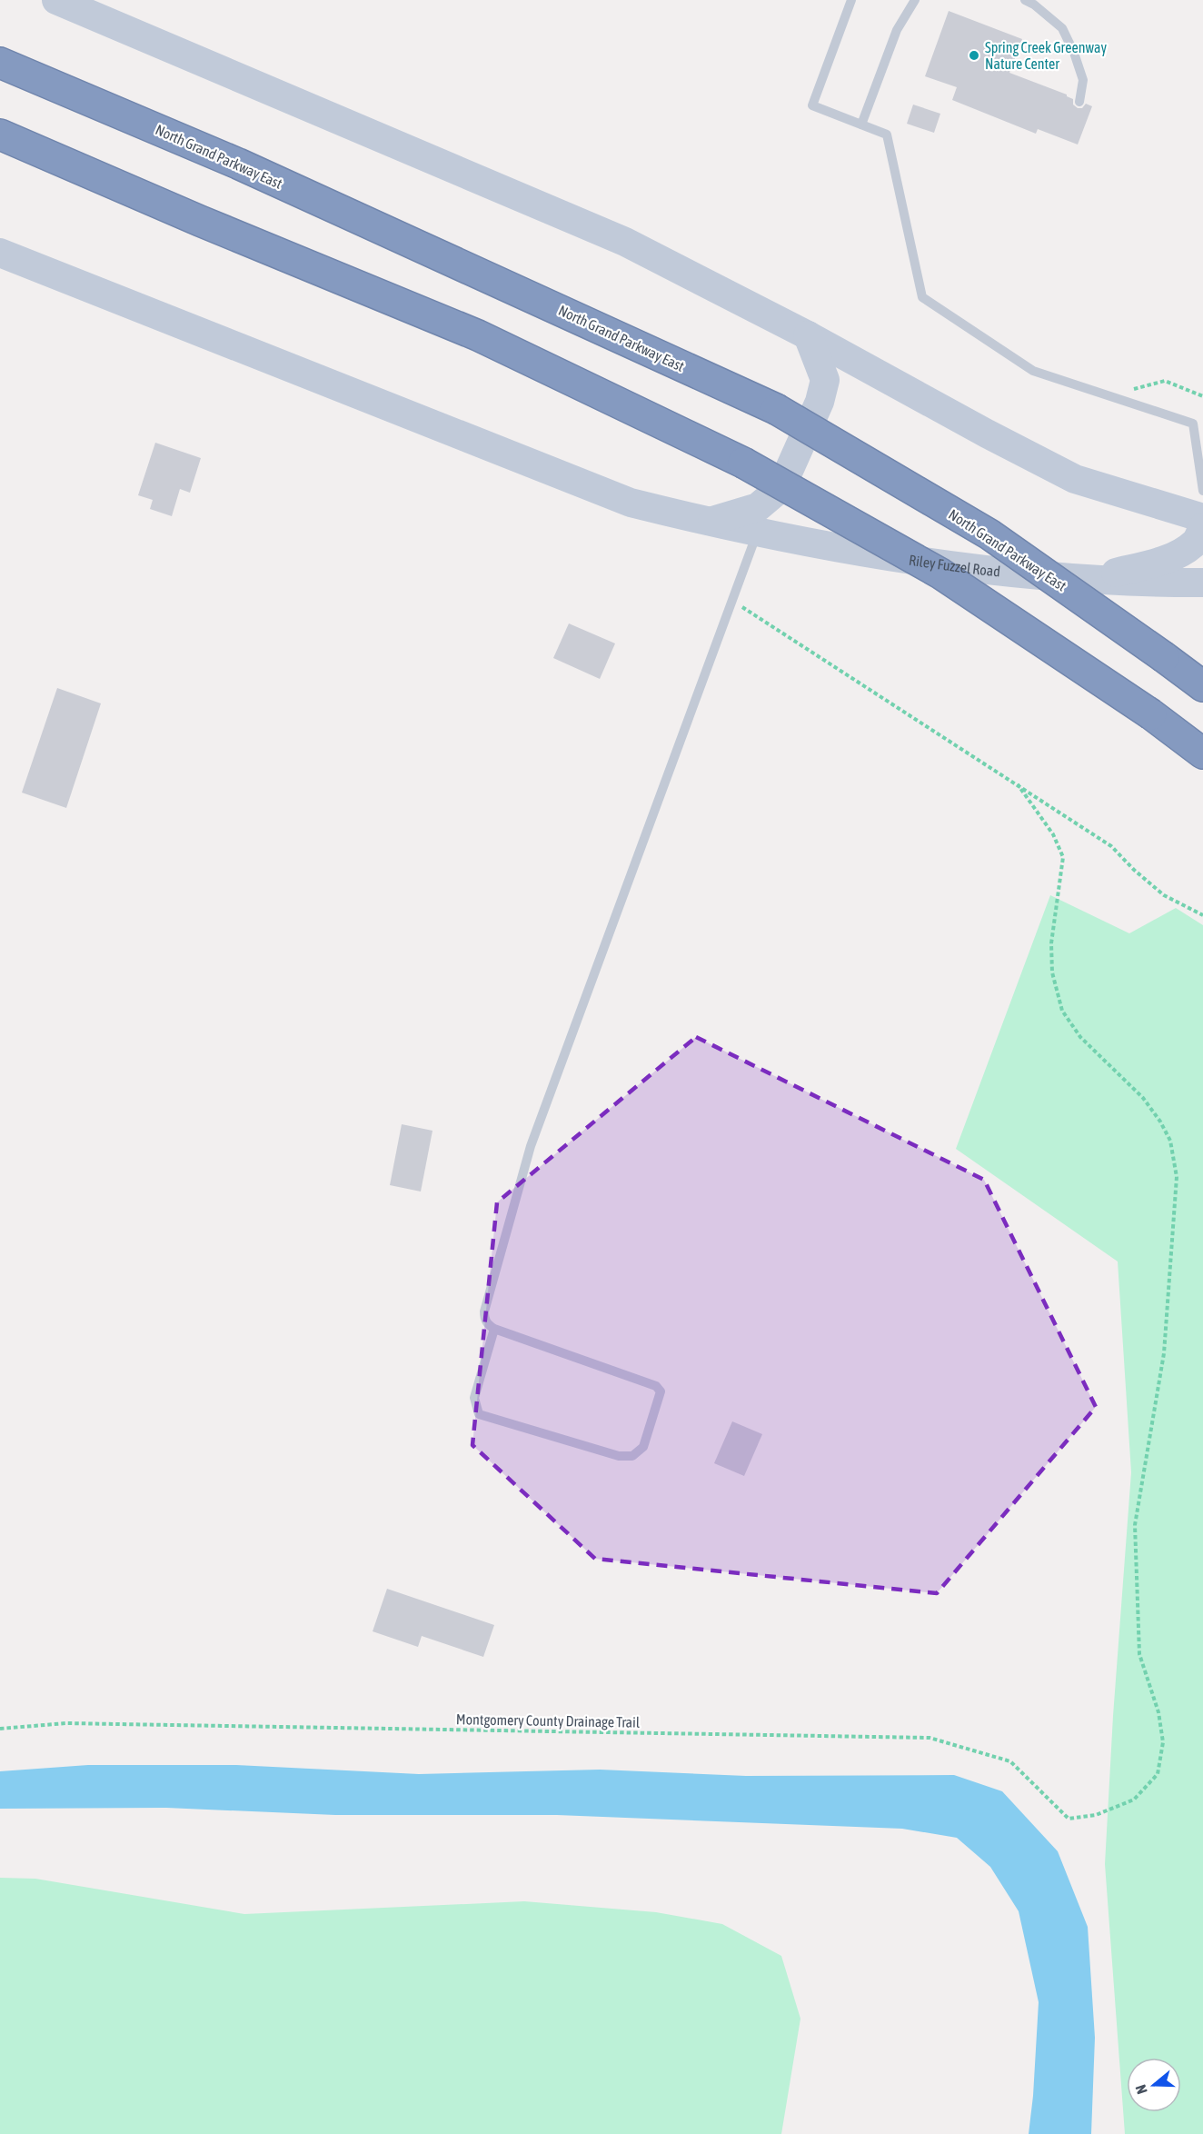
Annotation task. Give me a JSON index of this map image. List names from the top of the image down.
{
  "streets": {
    "highway": ["North Grand Parkway East"],
    "main road": ["Riley Fuzzel Road"],
    "path": ["Montgomery County Drainage Trail"]
  },
  "places": ["Spring Creek Greenway Nature Center"],
  "north": "left"
}
